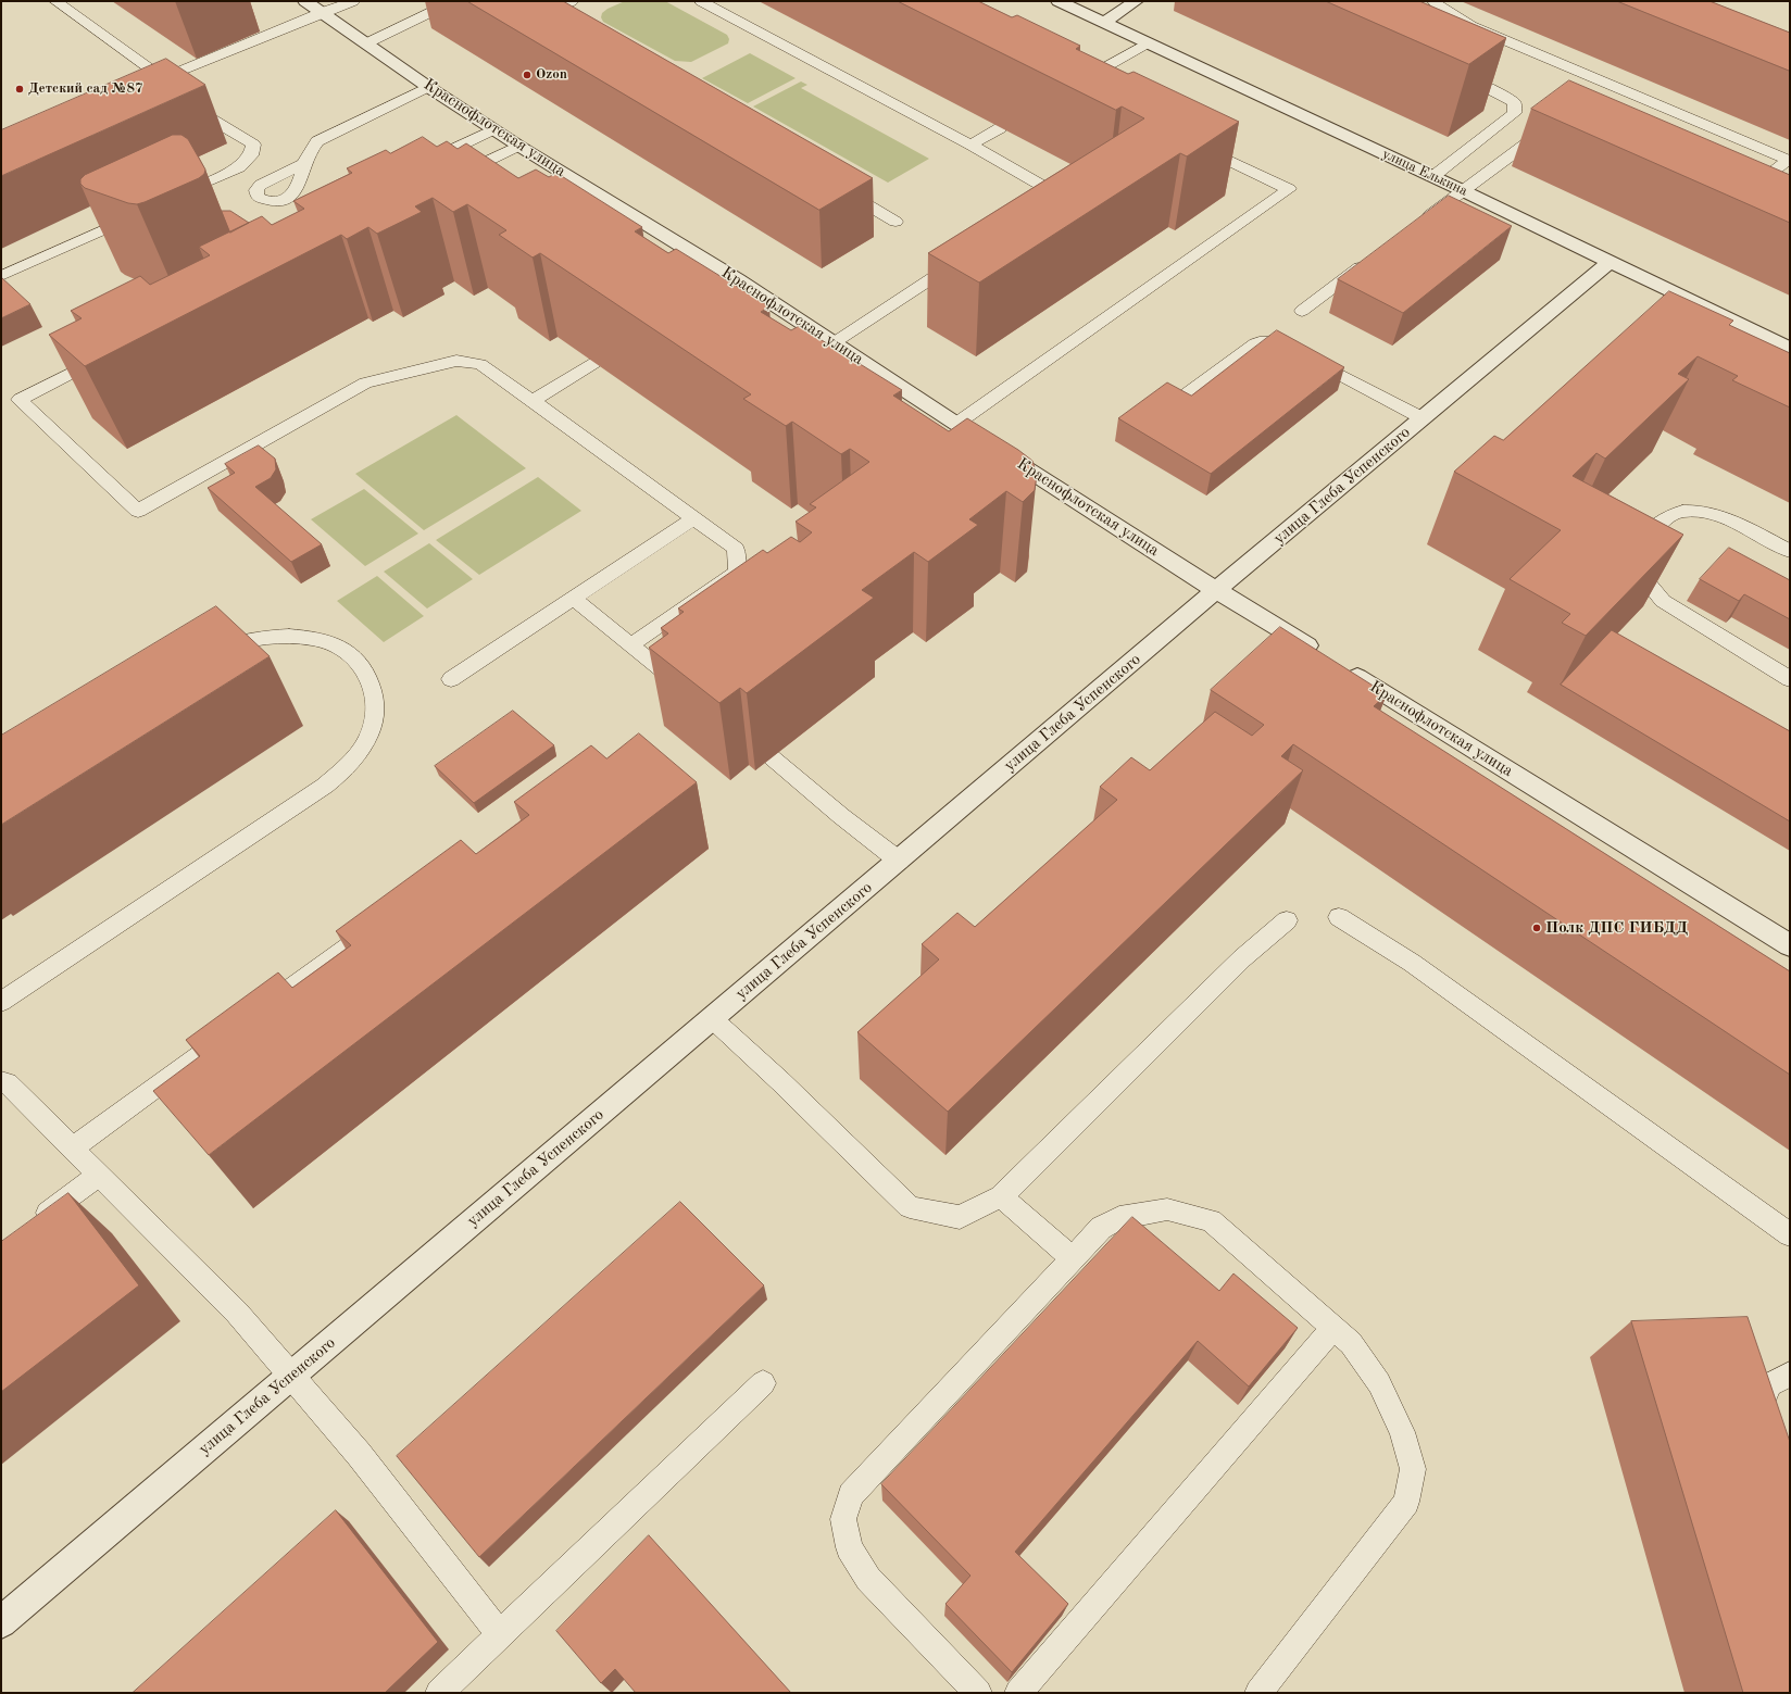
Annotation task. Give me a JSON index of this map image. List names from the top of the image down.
{
  "streets": {
    "street": ["Краснофлотская улица", "улица Елькина", "улица Глеба Успенского"]
  },
  "crossings": [
    ["Краснофлотская улица", "улица Глеба Успенского"],
    ["улица Елькина", "улица Глеба Успенского"]
  ],
  "places": ["Ozon", "Детский сад №87", "Полк ДПС ГИБДД"]
}
